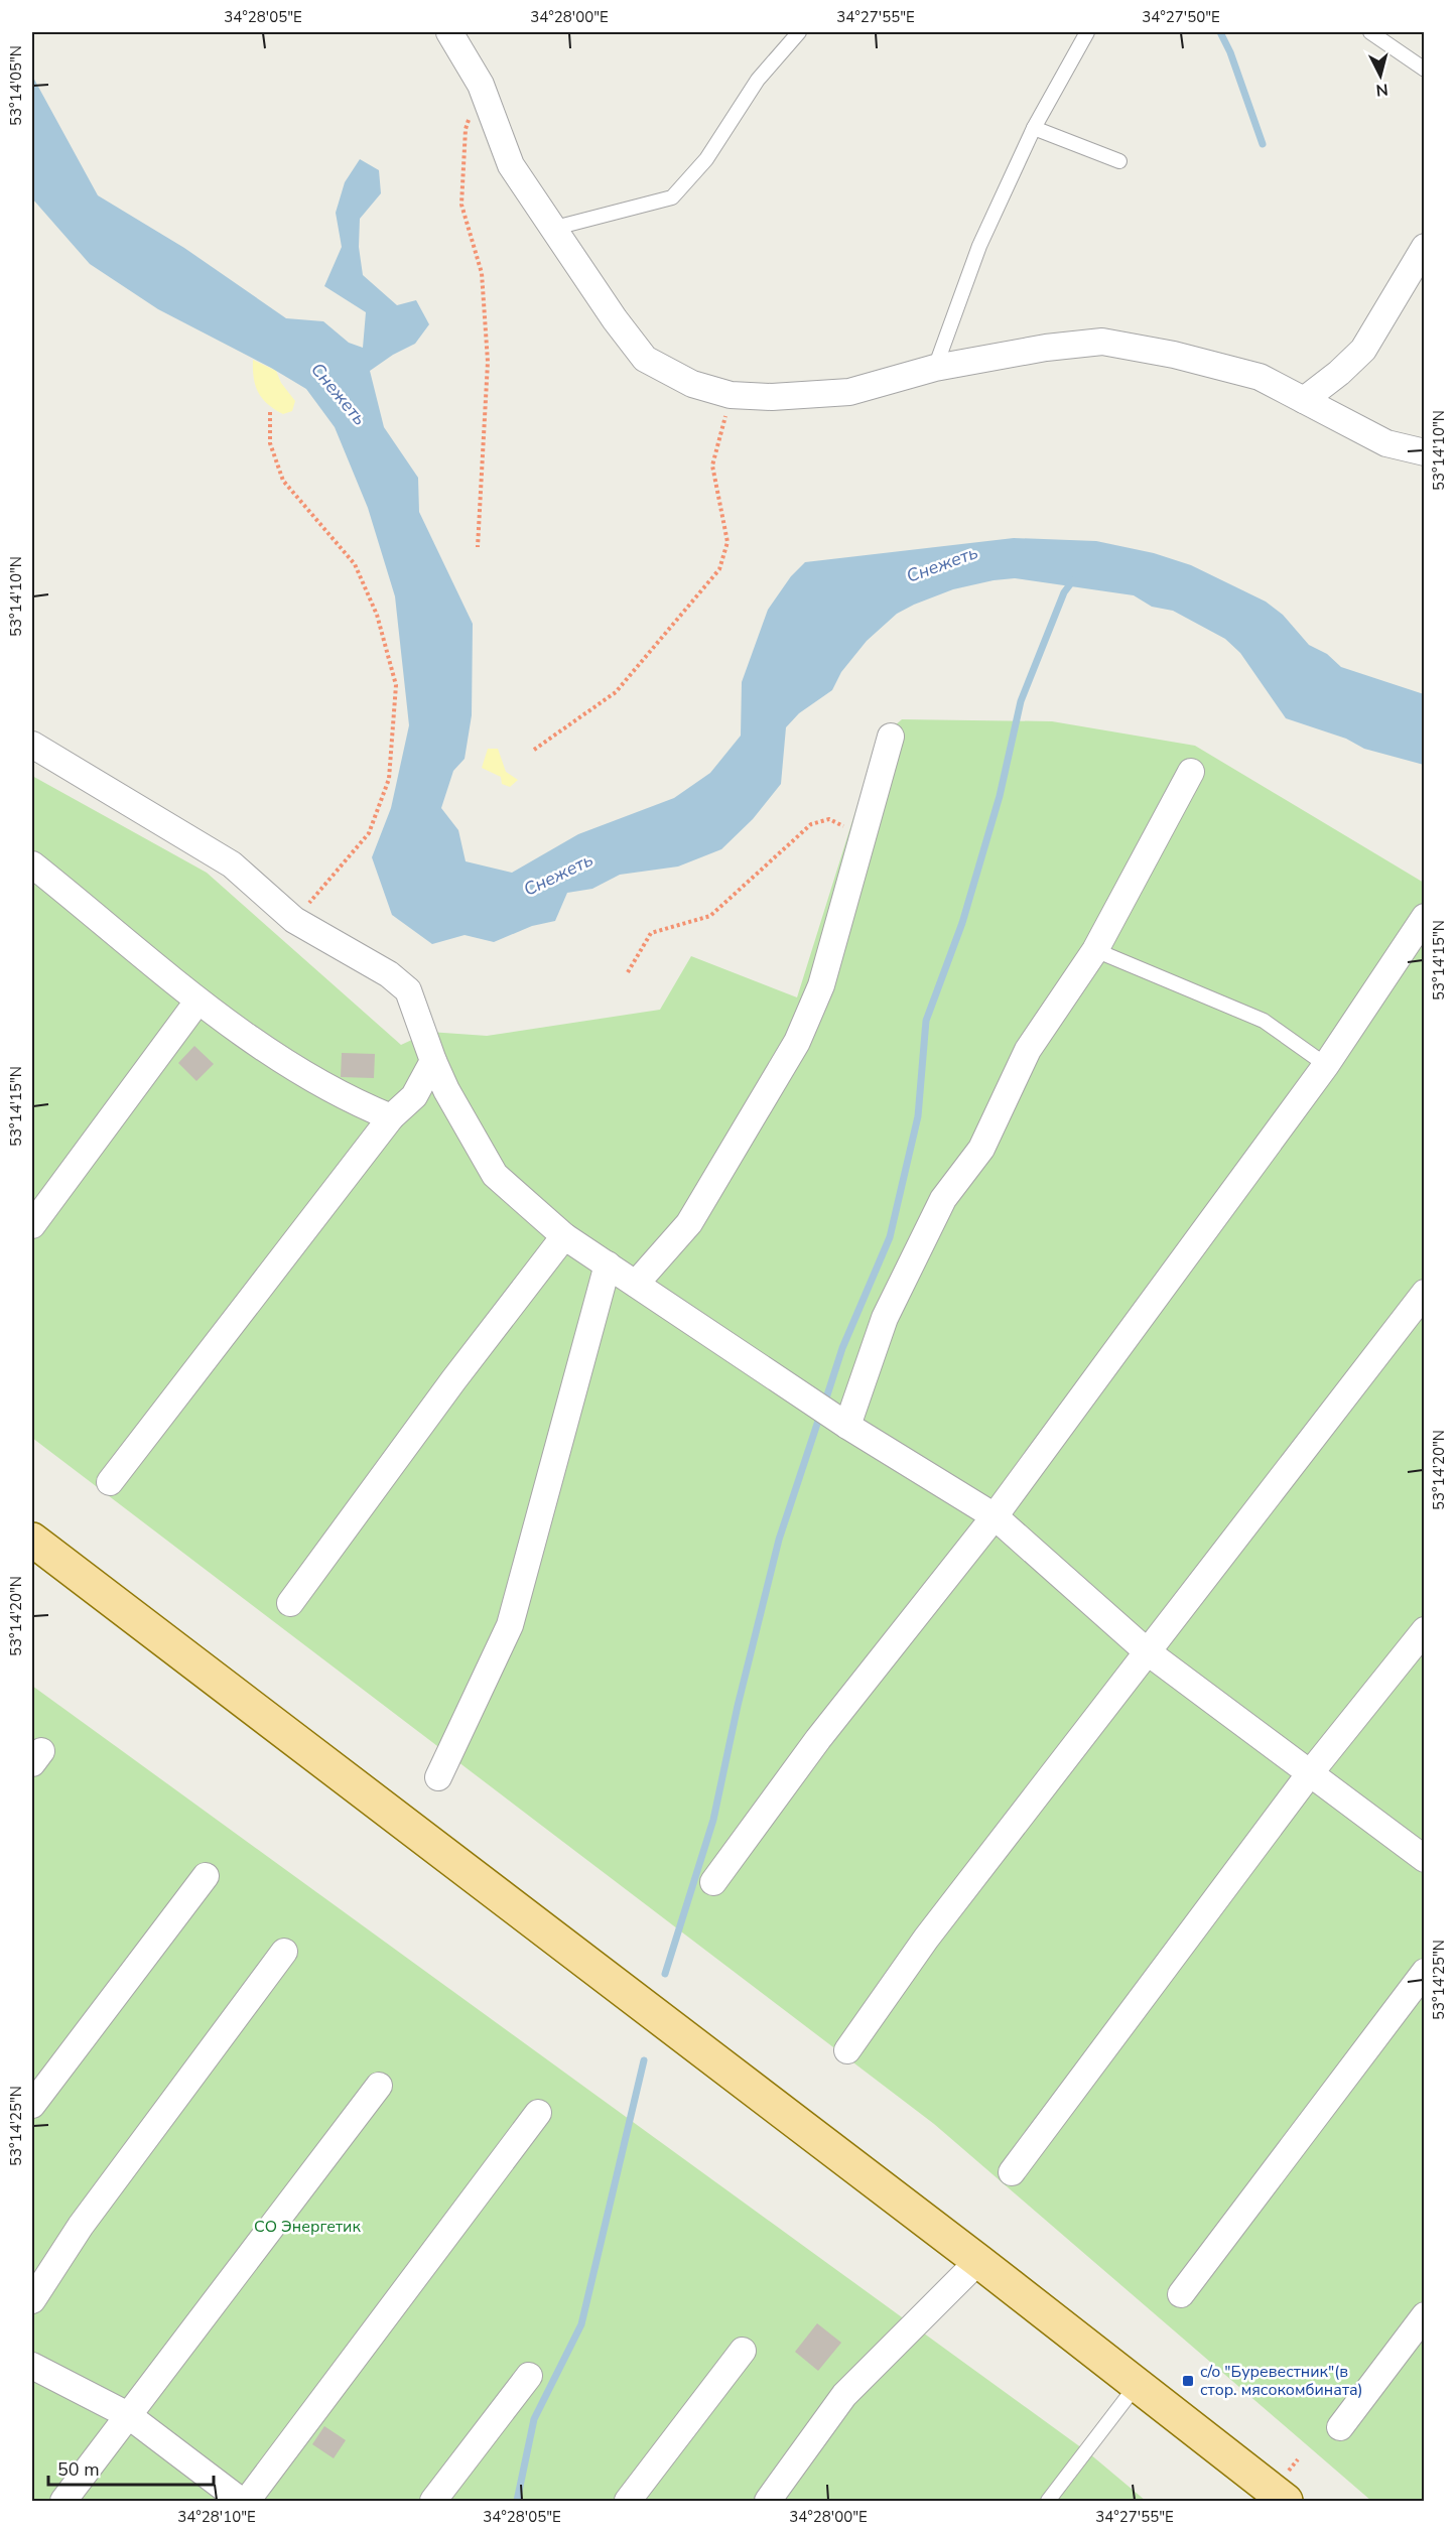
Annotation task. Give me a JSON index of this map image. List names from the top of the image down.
{
  "water": ["Снежеть"],
  "parks": ["СО Энергетик"],
  "places": {
    "transit": ["с/о \"Буревестник\"(в стор. мясокомбината)"]
  },
  "scale_bar": "50 m",
  "north": "bottom",
  "coordinates": [
    "34°28'05\"E",
    "34°28'00\"E",
    "34°27'55\"E",
    "34°27'50\"E",
    "53°14'05\"N",
    "53°14'10\"N",
    "53°14'15\"N",
    "53°14'20\"N",
    "53°14'25\"N",
    "34°28'10\"E"
  ]
}
